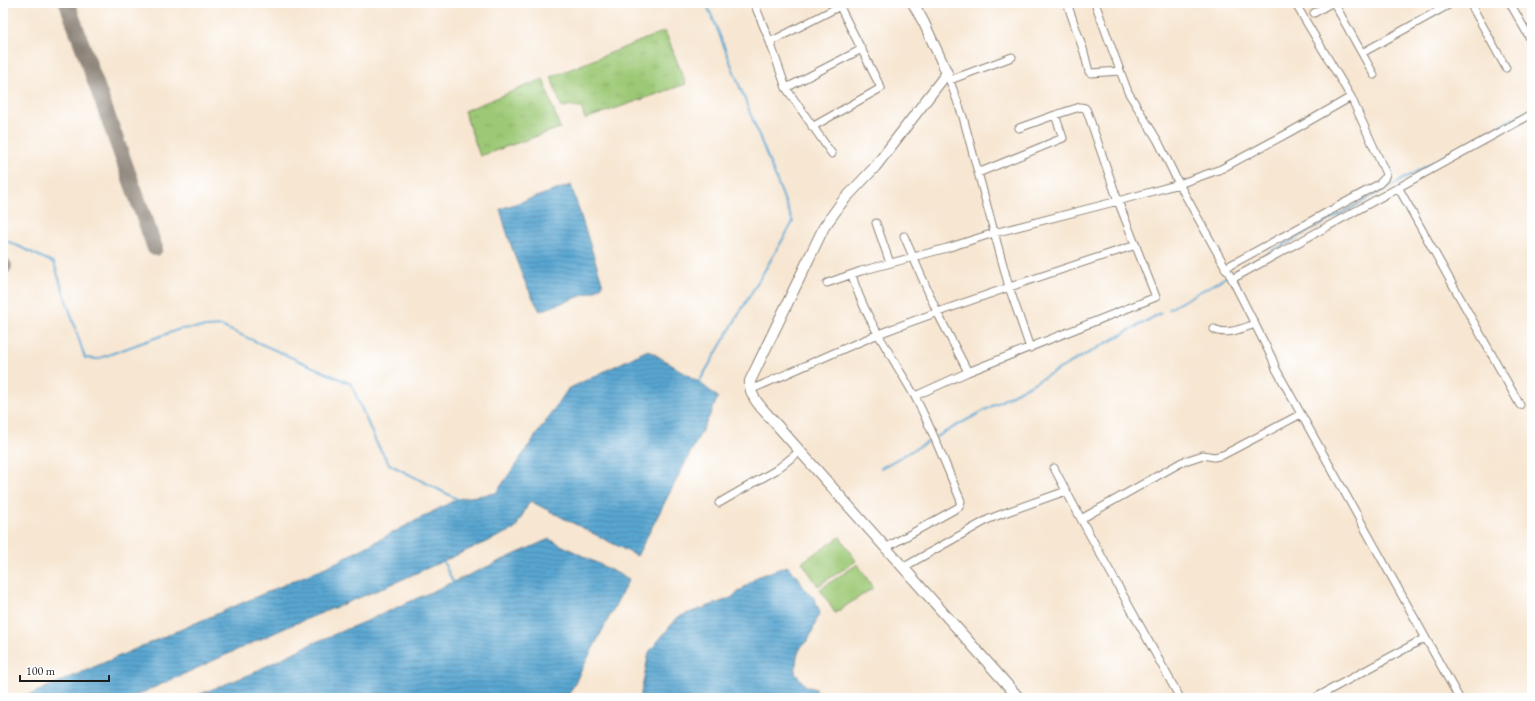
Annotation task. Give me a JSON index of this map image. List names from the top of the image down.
{
  "scale_bar": "100 m"
}
